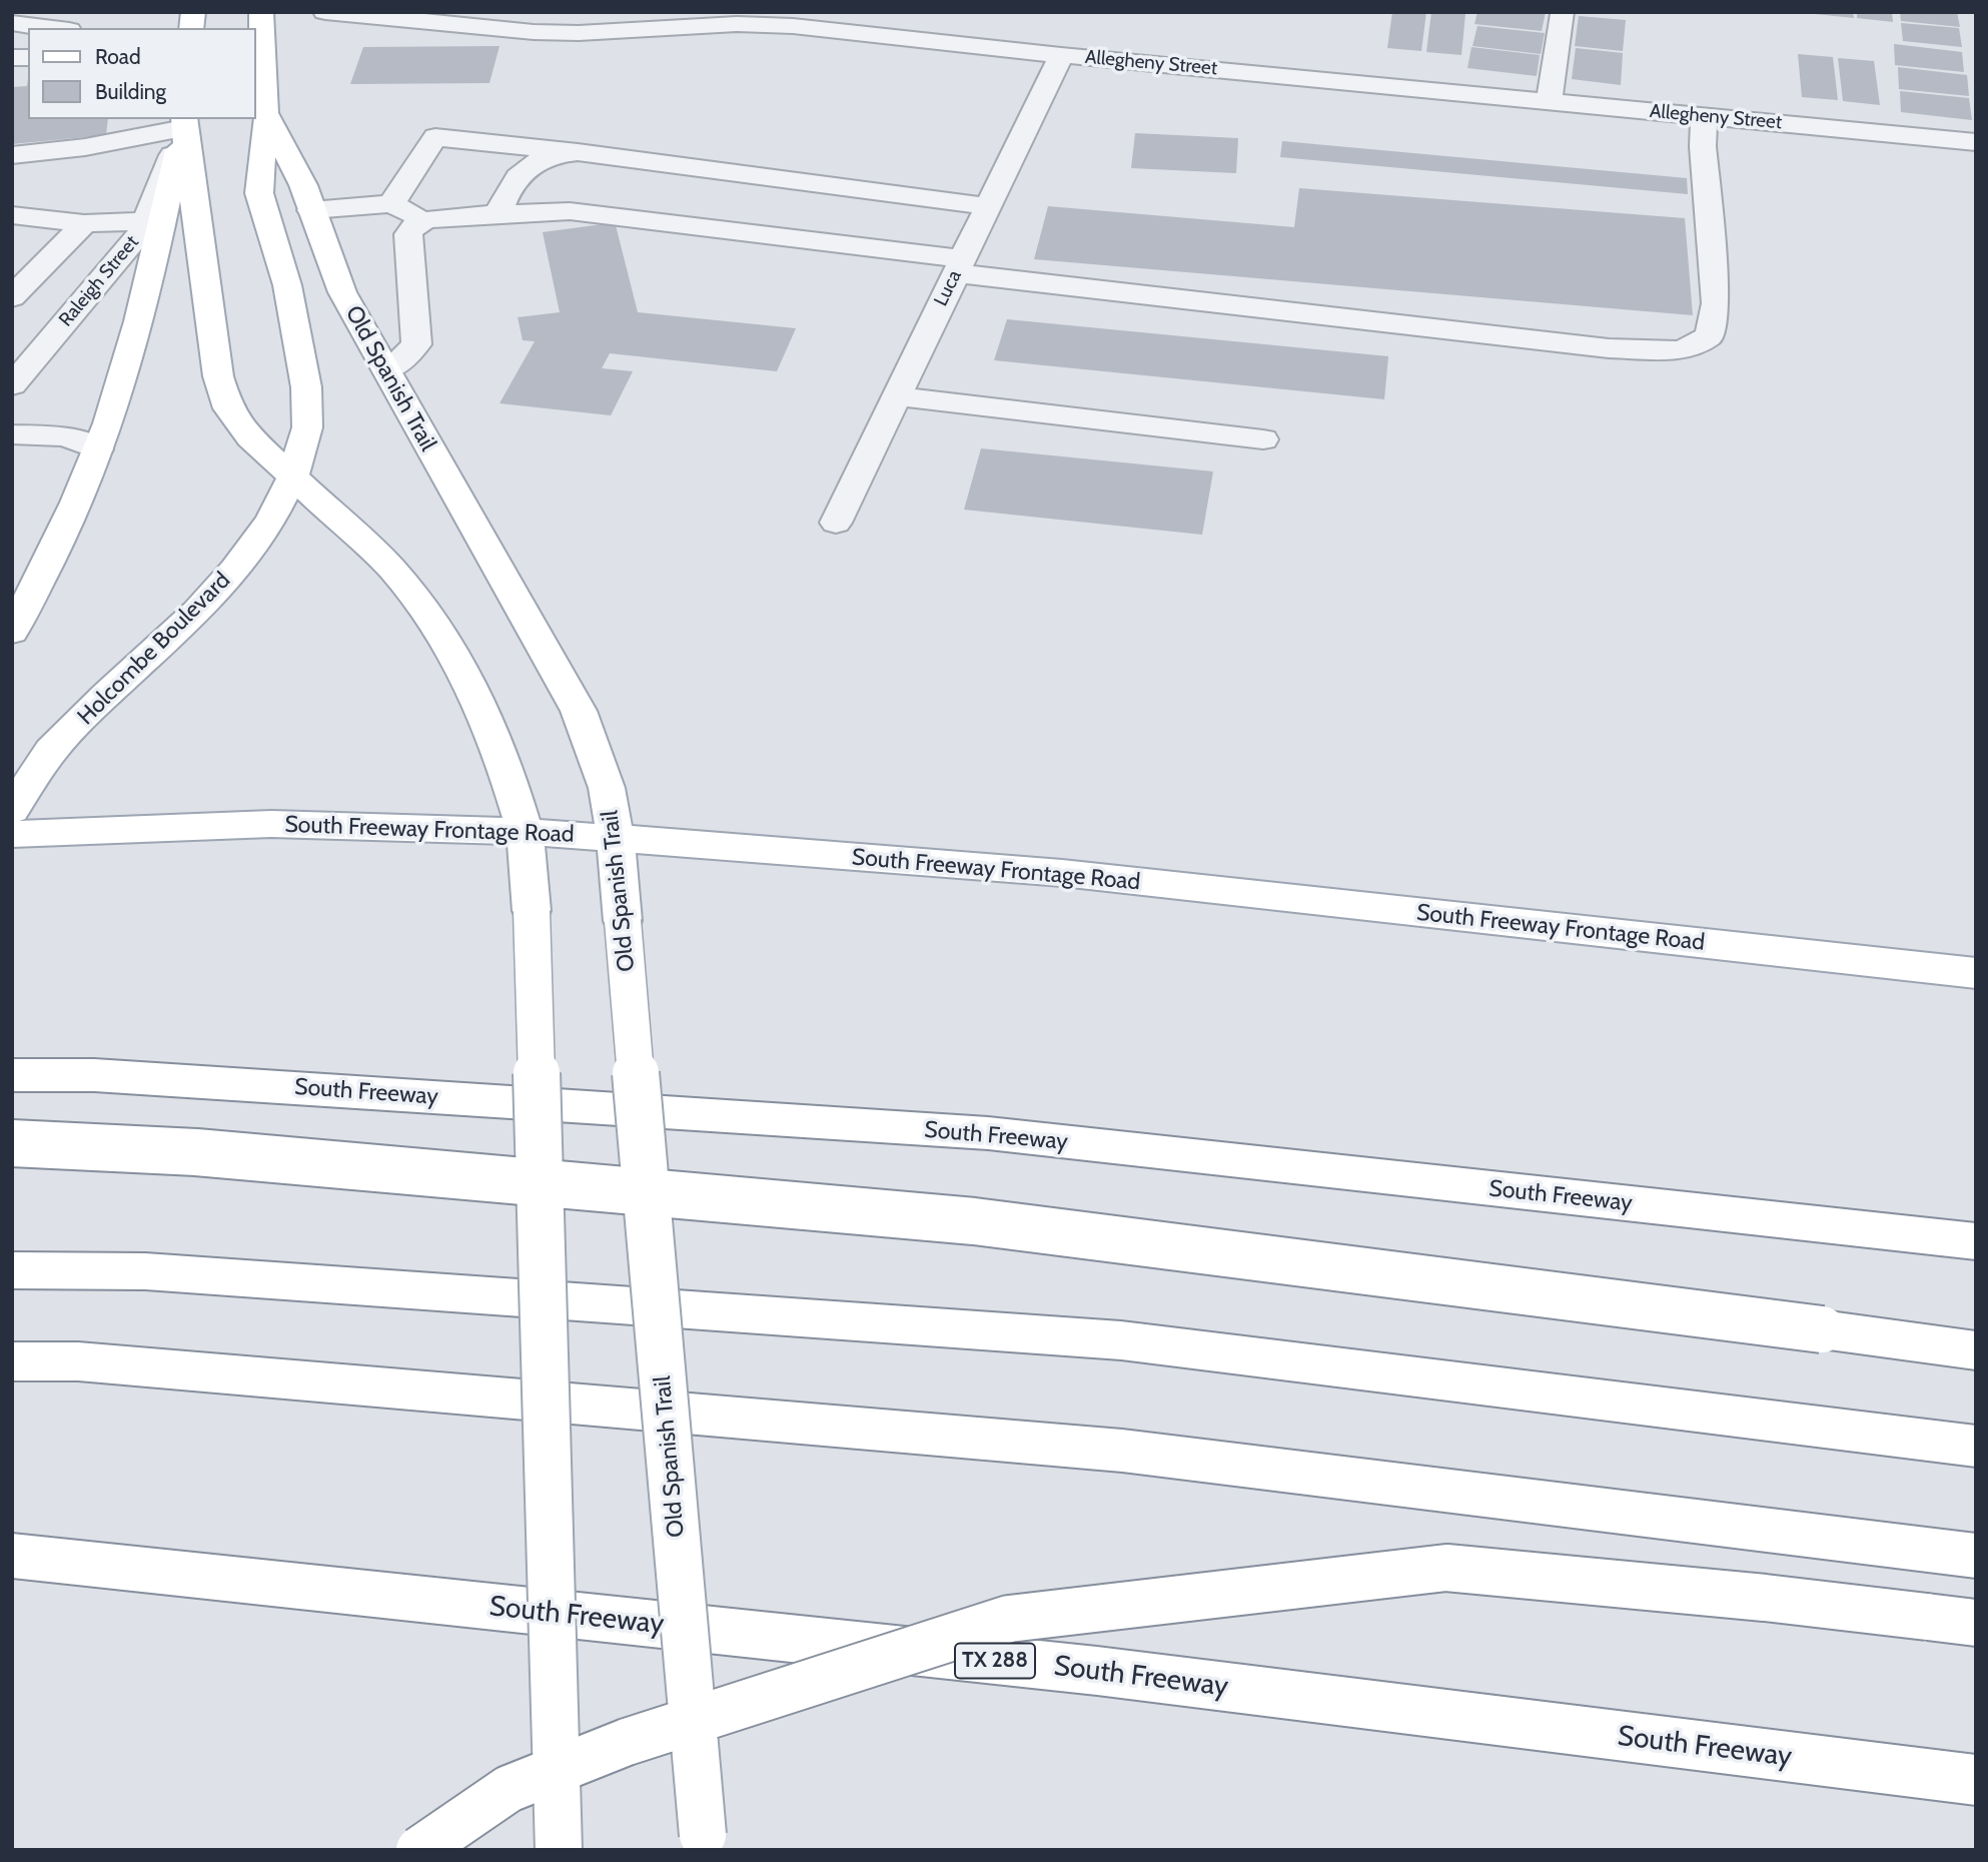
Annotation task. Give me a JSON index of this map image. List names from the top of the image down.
{
  "streets": {
    "main road": [
      "Old Spanish Trail",
      "Holcombe Boulevard",
      "South Freeway Frontage Road",
      "South Freeway",
      "TX 288"
    ],
    "street": ["Allegheny Street", "Raleigh Street", "Luca"]
  },
  "crossings": [
    ["Allegheny Street", "Luca"],
    ["Old Spanish Trail", "Holcombe Boulevard"],
    ["Old Spanish Trail", "South Freeway Frontage Road"]
  ],
  "legend": ["Road", "Building"]
}
